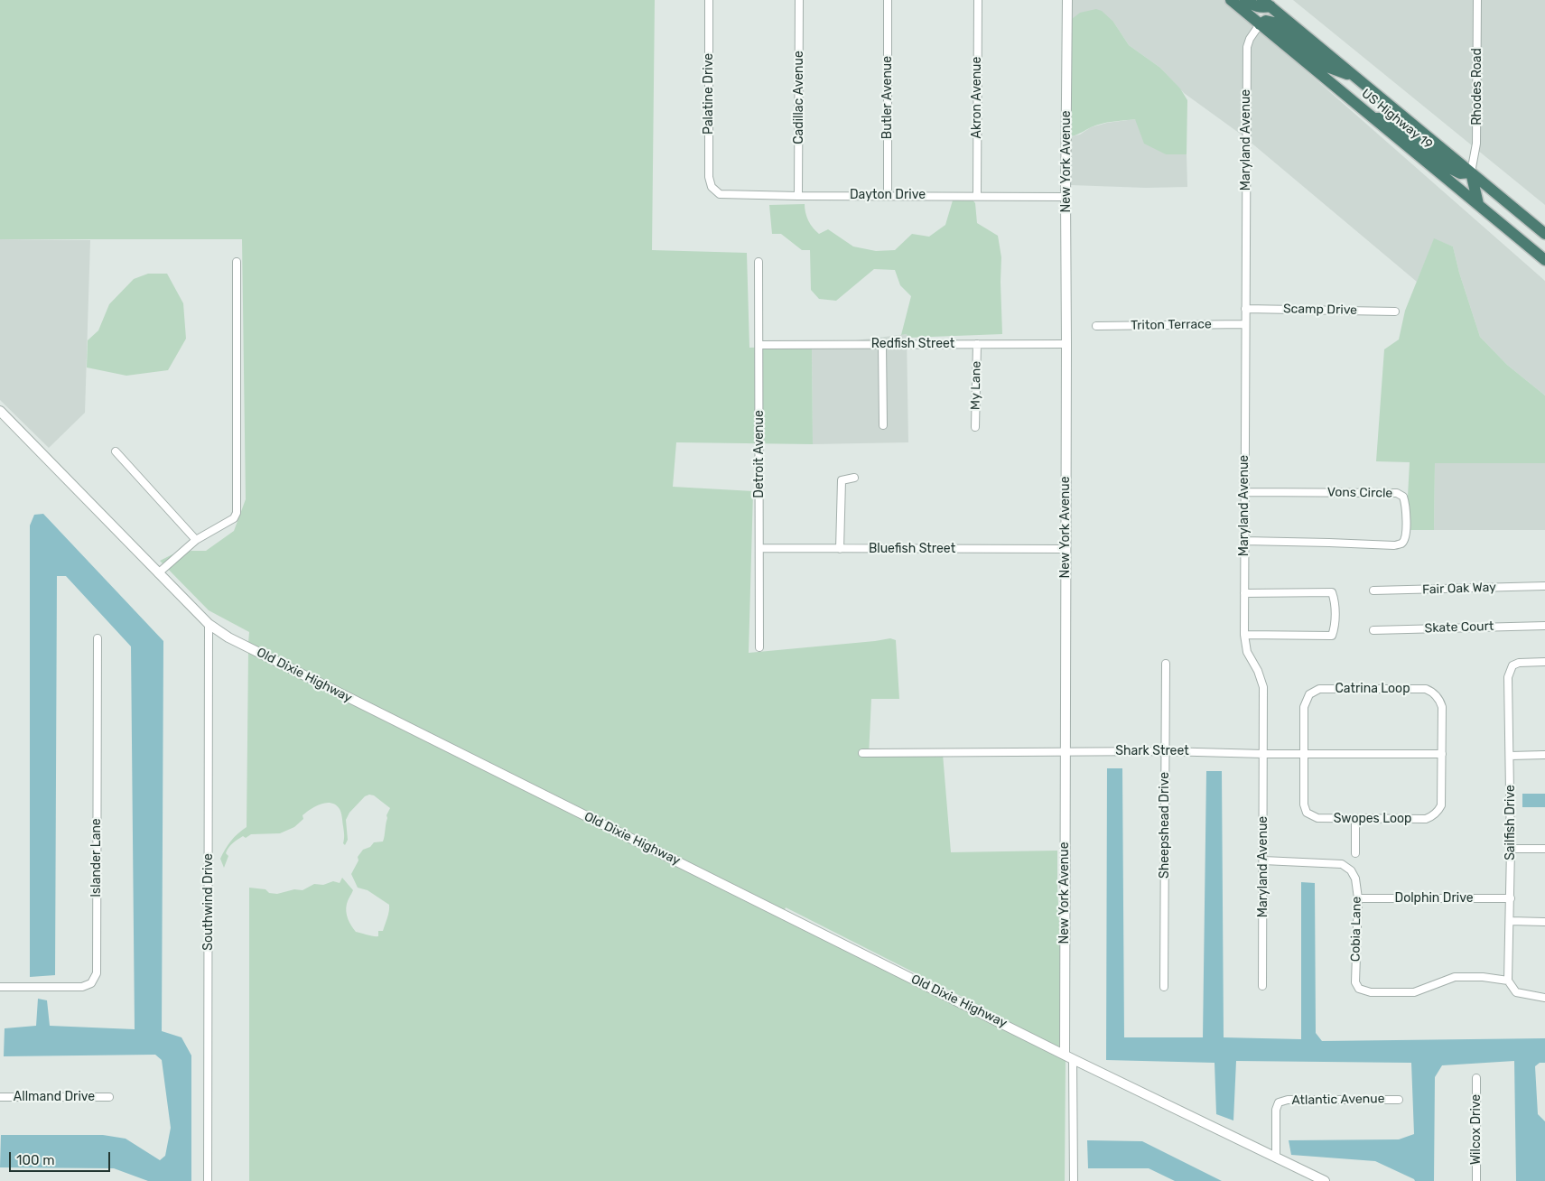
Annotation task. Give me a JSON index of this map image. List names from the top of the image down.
{
  "streets": {
    "highway": ["US Highway 19"],
    "street": [
      "Rhodes Road",
      "Palatine Drive",
      "Cadillac Avenue",
      "Butler Avenue",
      "Akron Avenue",
      "Maryland Avenue",
      "New York Avenue",
      "Dayton Drive",
      "Scamp Drive",
      "Triton Terrace",
      "Redfish Street",
      "My Lane",
      "Detroit Avenue",
      "Vons Circle",
      "Bluefish Street",
      "Fair Oak Way",
      "Skate Court",
      "Old Dixie Highway",
      "Catrina Loop",
      "Shark Street",
      "Swopes Loop",
      "Sailfish Drive",
      "Sheepshead Drive",
      "Islander Lane",
      "Dolphin Drive",
      "Southwind Drive",
      "Cobia Lane",
      "Allmand Drive",
      "Atlantic Avenue",
      "Wilcox Drive"
    ]
  },
  "crossings": [
    ["Rhodes Road", "US Highway 19"],
    ["Palatine Drive", "Dayton Drive"],
    ["Cadillac Avenue", "Dayton Drive"],
    ["Butler Avenue", "Dayton Drive"],
    ["Akron Avenue", "Dayton Drive"],
    ["US Highway 19", "Maryland Avenue"],
    ["Maryland Avenue", "Scamp Drive"],
    ["Maryland Avenue", "Triton Terrace"],
    ["Maryland Avenue", "Vons Circle"],
    ["Maryland Avenue", "Shark Street"],
    ["Maryland Avenue", "Cobia Lane"],
    ["New York Avenue", "Dayton Drive"],
    ["New York Avenue", "Redfish Street"],
    ["New York Avenue", "Bluefish Street"],
    ["New York Avenue", "Old Dixie Highway"],
    ["New York Avenue", "Shark Street"],
    ["Redfish Street", "My Lane"],
    ["Redfish Street", "Detroit Avenue"],
    ["Detroit Avenue", "Bluefish Street"],
    ["Old Dixie Highway", "Southwind Drive"],
    ["Old Dixie Highway", "Atlantic Avenue"],
    ["Catrina Loop", "Shark Street"],
    ["Catrina Loop", "Swopes Loop"],
    ["Shark Street", "Swopes Loop"],
    ["Shark Street", "Sheepshead Drive"],
    ["Sailfish Drive", "Dolphin Drive"],
    ["Sailfish Drive", "Cobia Lane"],
    ["Dolphin Drive", "Cobia Lane"]
  ],
  "scale_bar": "100 m"
}
